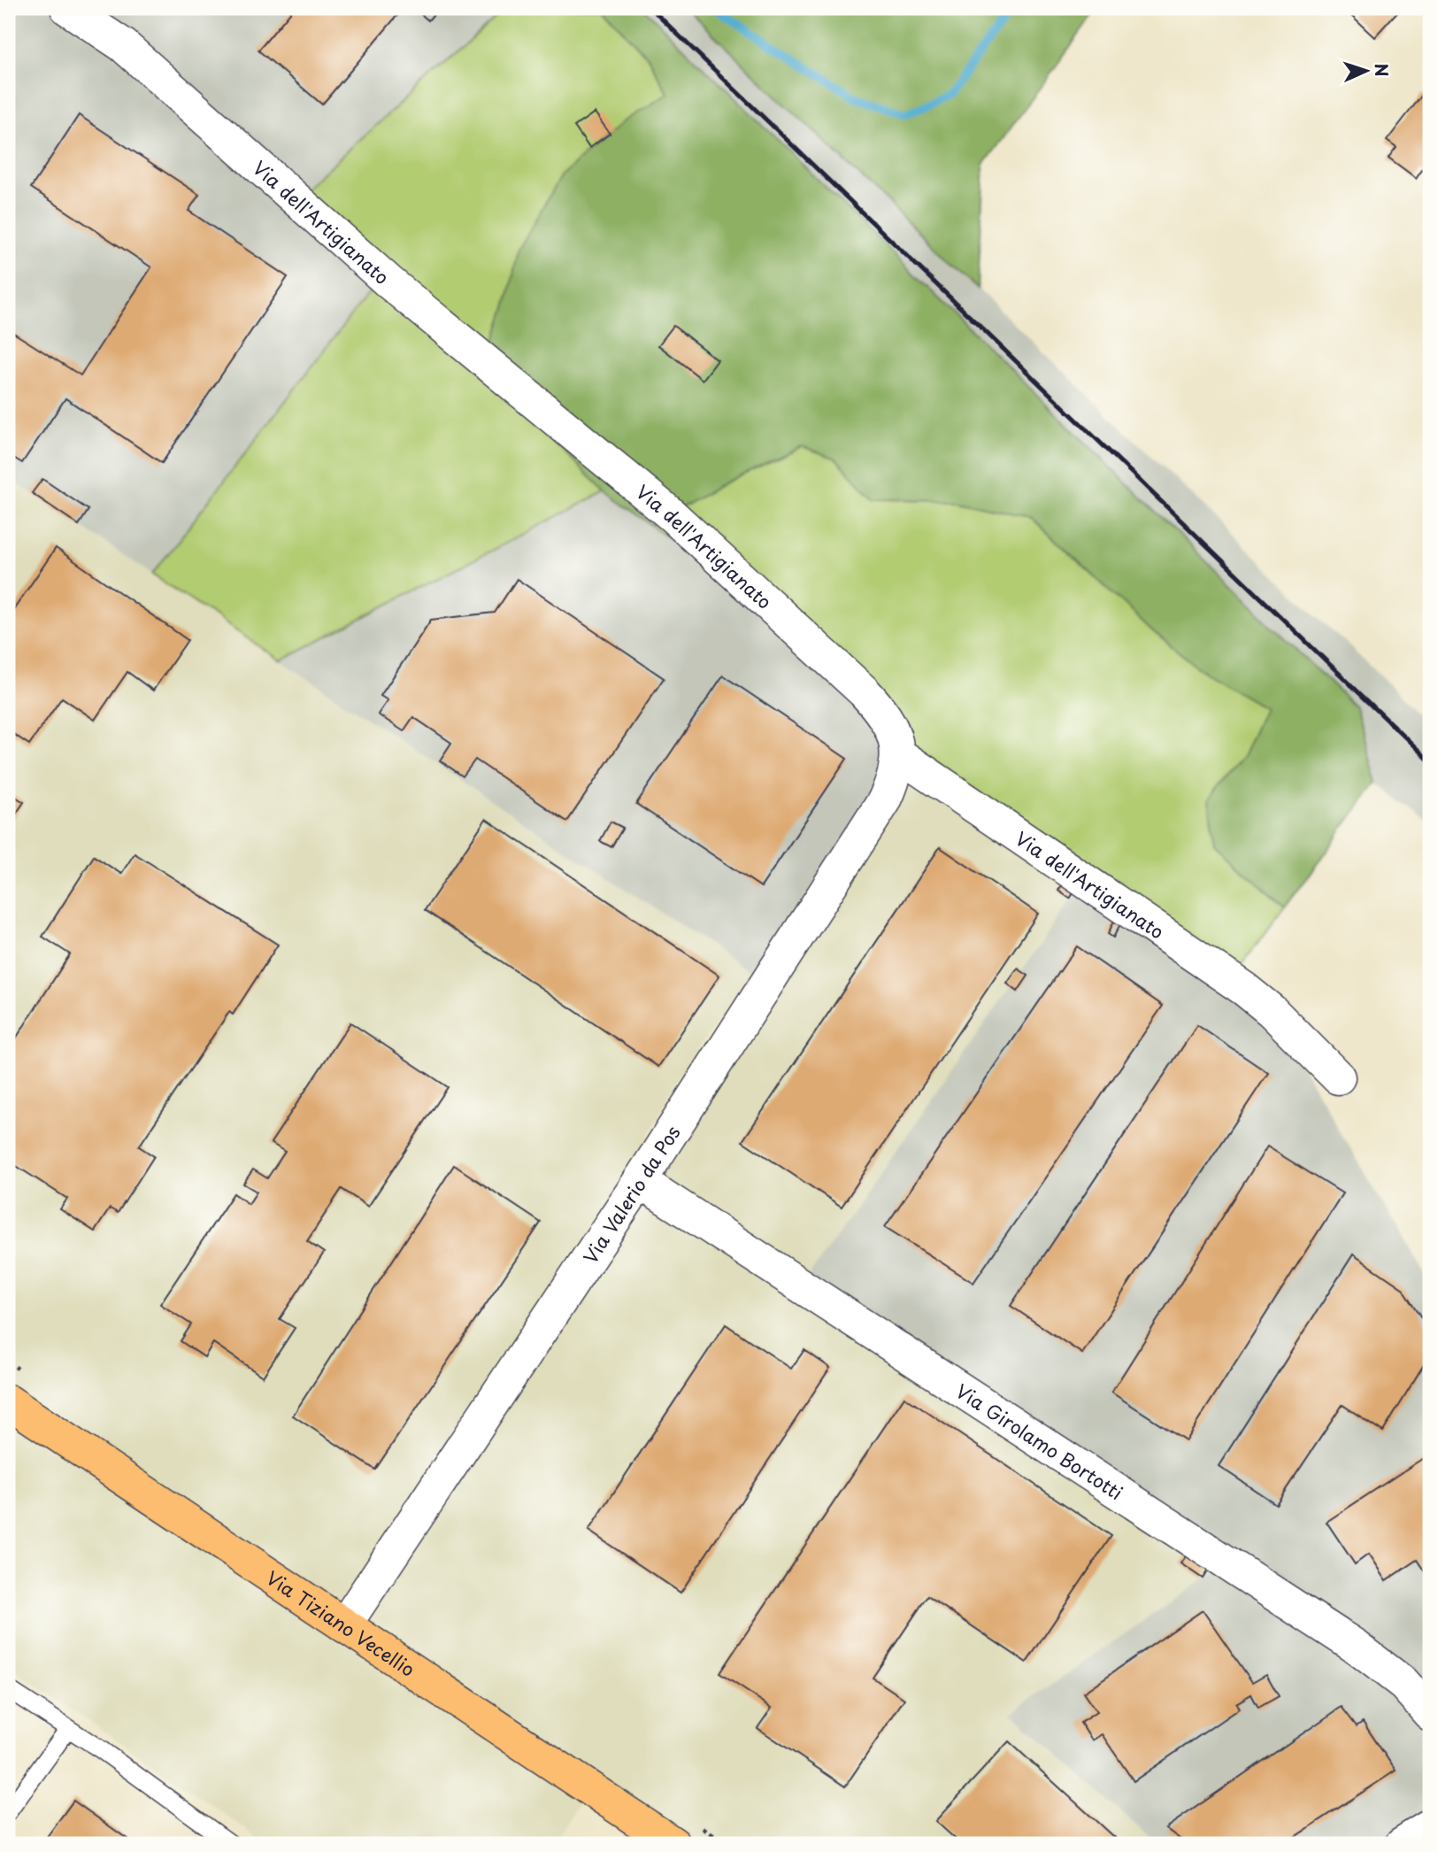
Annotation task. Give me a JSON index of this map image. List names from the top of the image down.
{
  "streets": {
    "main road": ["Via Tiziano Vecellio"],
    "street": ["Via dell'Artigianato", "Via Valerio da Pos", "Via Girolamo Bortotti"]
  },
  "crossings": [
    ["Via dell'Artigianato", "Via Valerio da Pos"],
    ["Via Valerio da Pos", "Via Girolamo Bortotti"],
    ["Via Valerio da Pos", "Via Tiziano Vecellio"]
  ],
  "north": "right"
}
